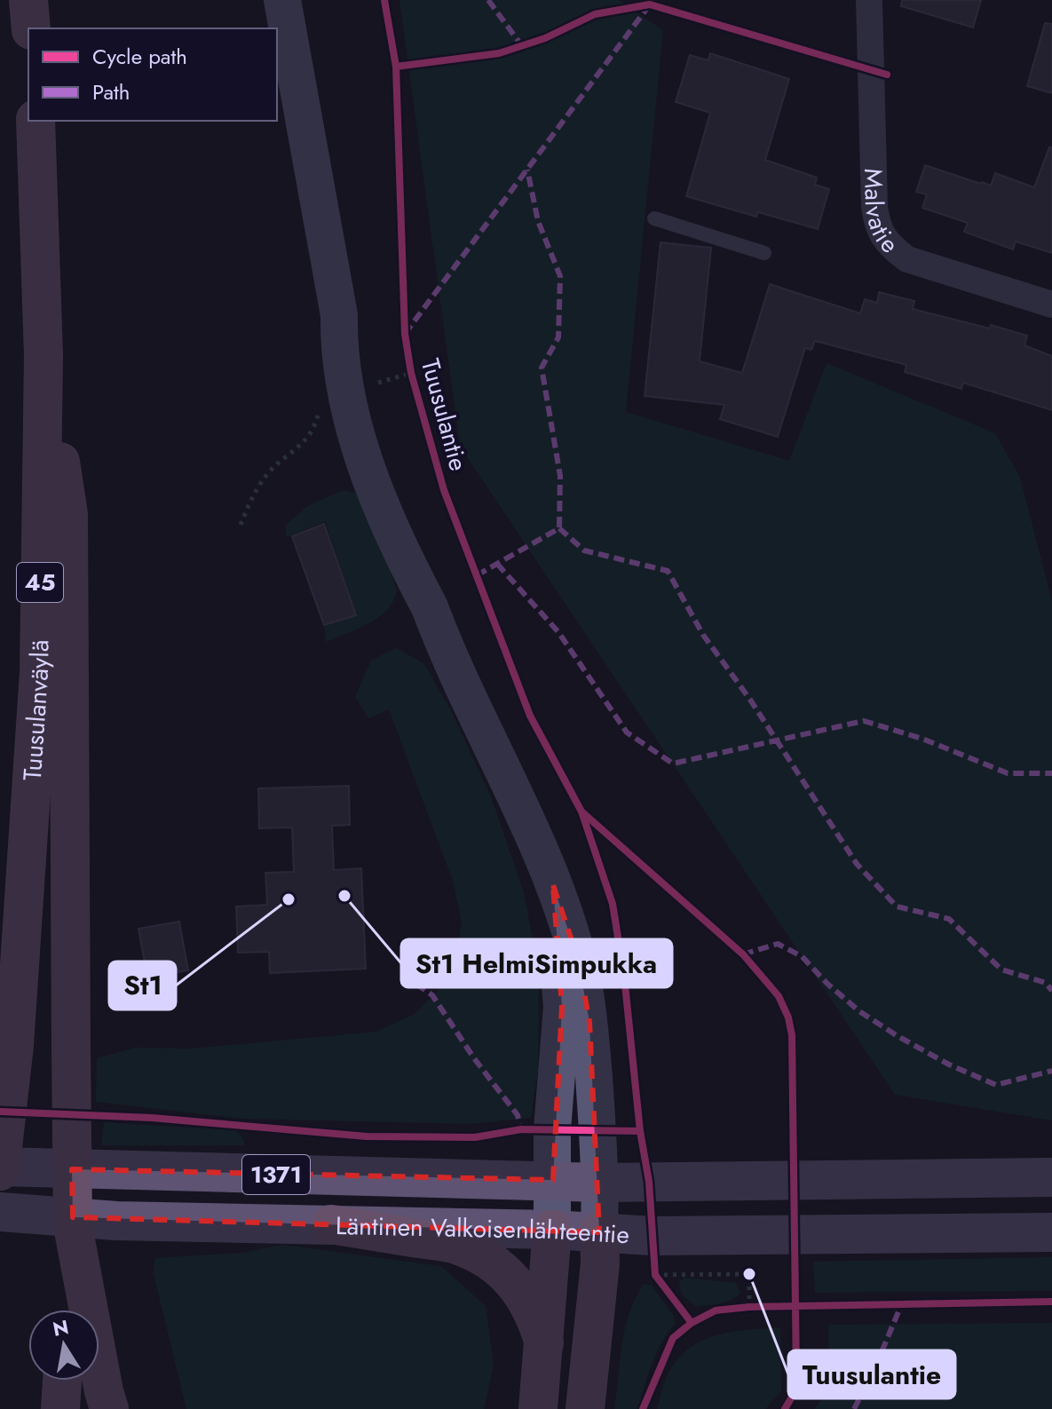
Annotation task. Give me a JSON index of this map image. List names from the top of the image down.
{
  "streets": {
    "highway": ["45", "Tuusulanväylä"],
    "main road": ["1371", "Läntinen Valkoisenlähteentie"],
    "street": ["Malvatie"],
    "cycle path": ["Tuusulantie"]
  },
  "crossings": [
    ["Tuusulanväylä", "Läntinen Valkoisenlähteentie"]
  ],
  "places": ["St1 HelmiSimpukka", "St1", "Tuusulantie"],
  "legend": ["Cycle path", "Path"],
  "north": "top"
}
